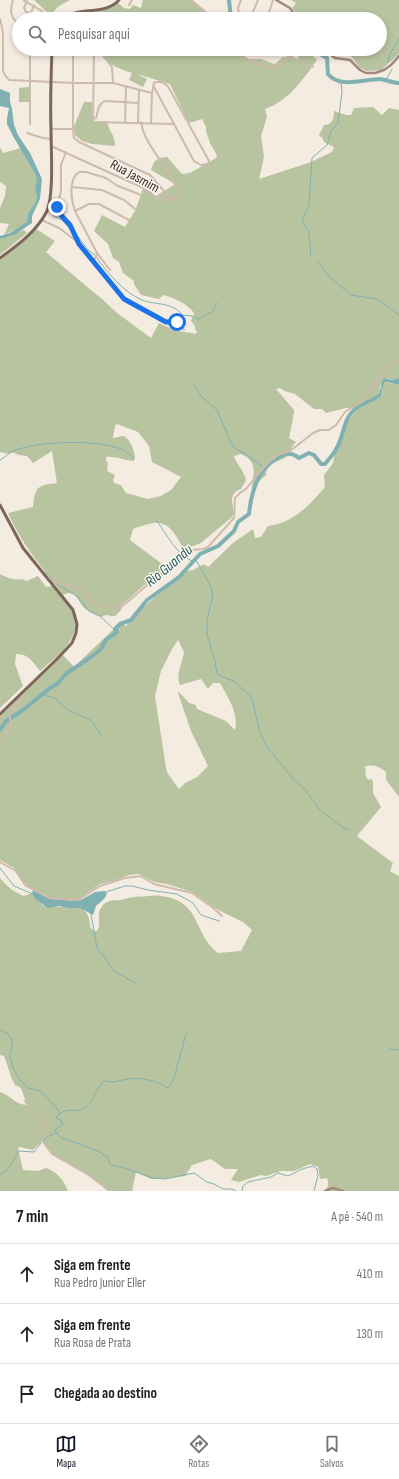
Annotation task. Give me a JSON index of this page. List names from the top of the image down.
{
  "streets": {
    "street": ["Rua Jasmim"]
  },
  "water": ["Rio Guandu"],
  "page": {
    "search": "Pesquisar aqui",
    "heading": ["7 min", "A pé · 540 m"],
    "list": [
      ["Siga em frente", "Rua Pedro Junior Eller", "410 m"],
      ["Siga em frente", "Rua Rosa de Prata", "130 m"],
      "Chegada ao destino"
    ],
    "nav": ["Mapa", "Rotas", "Salvos"]
  }
}
